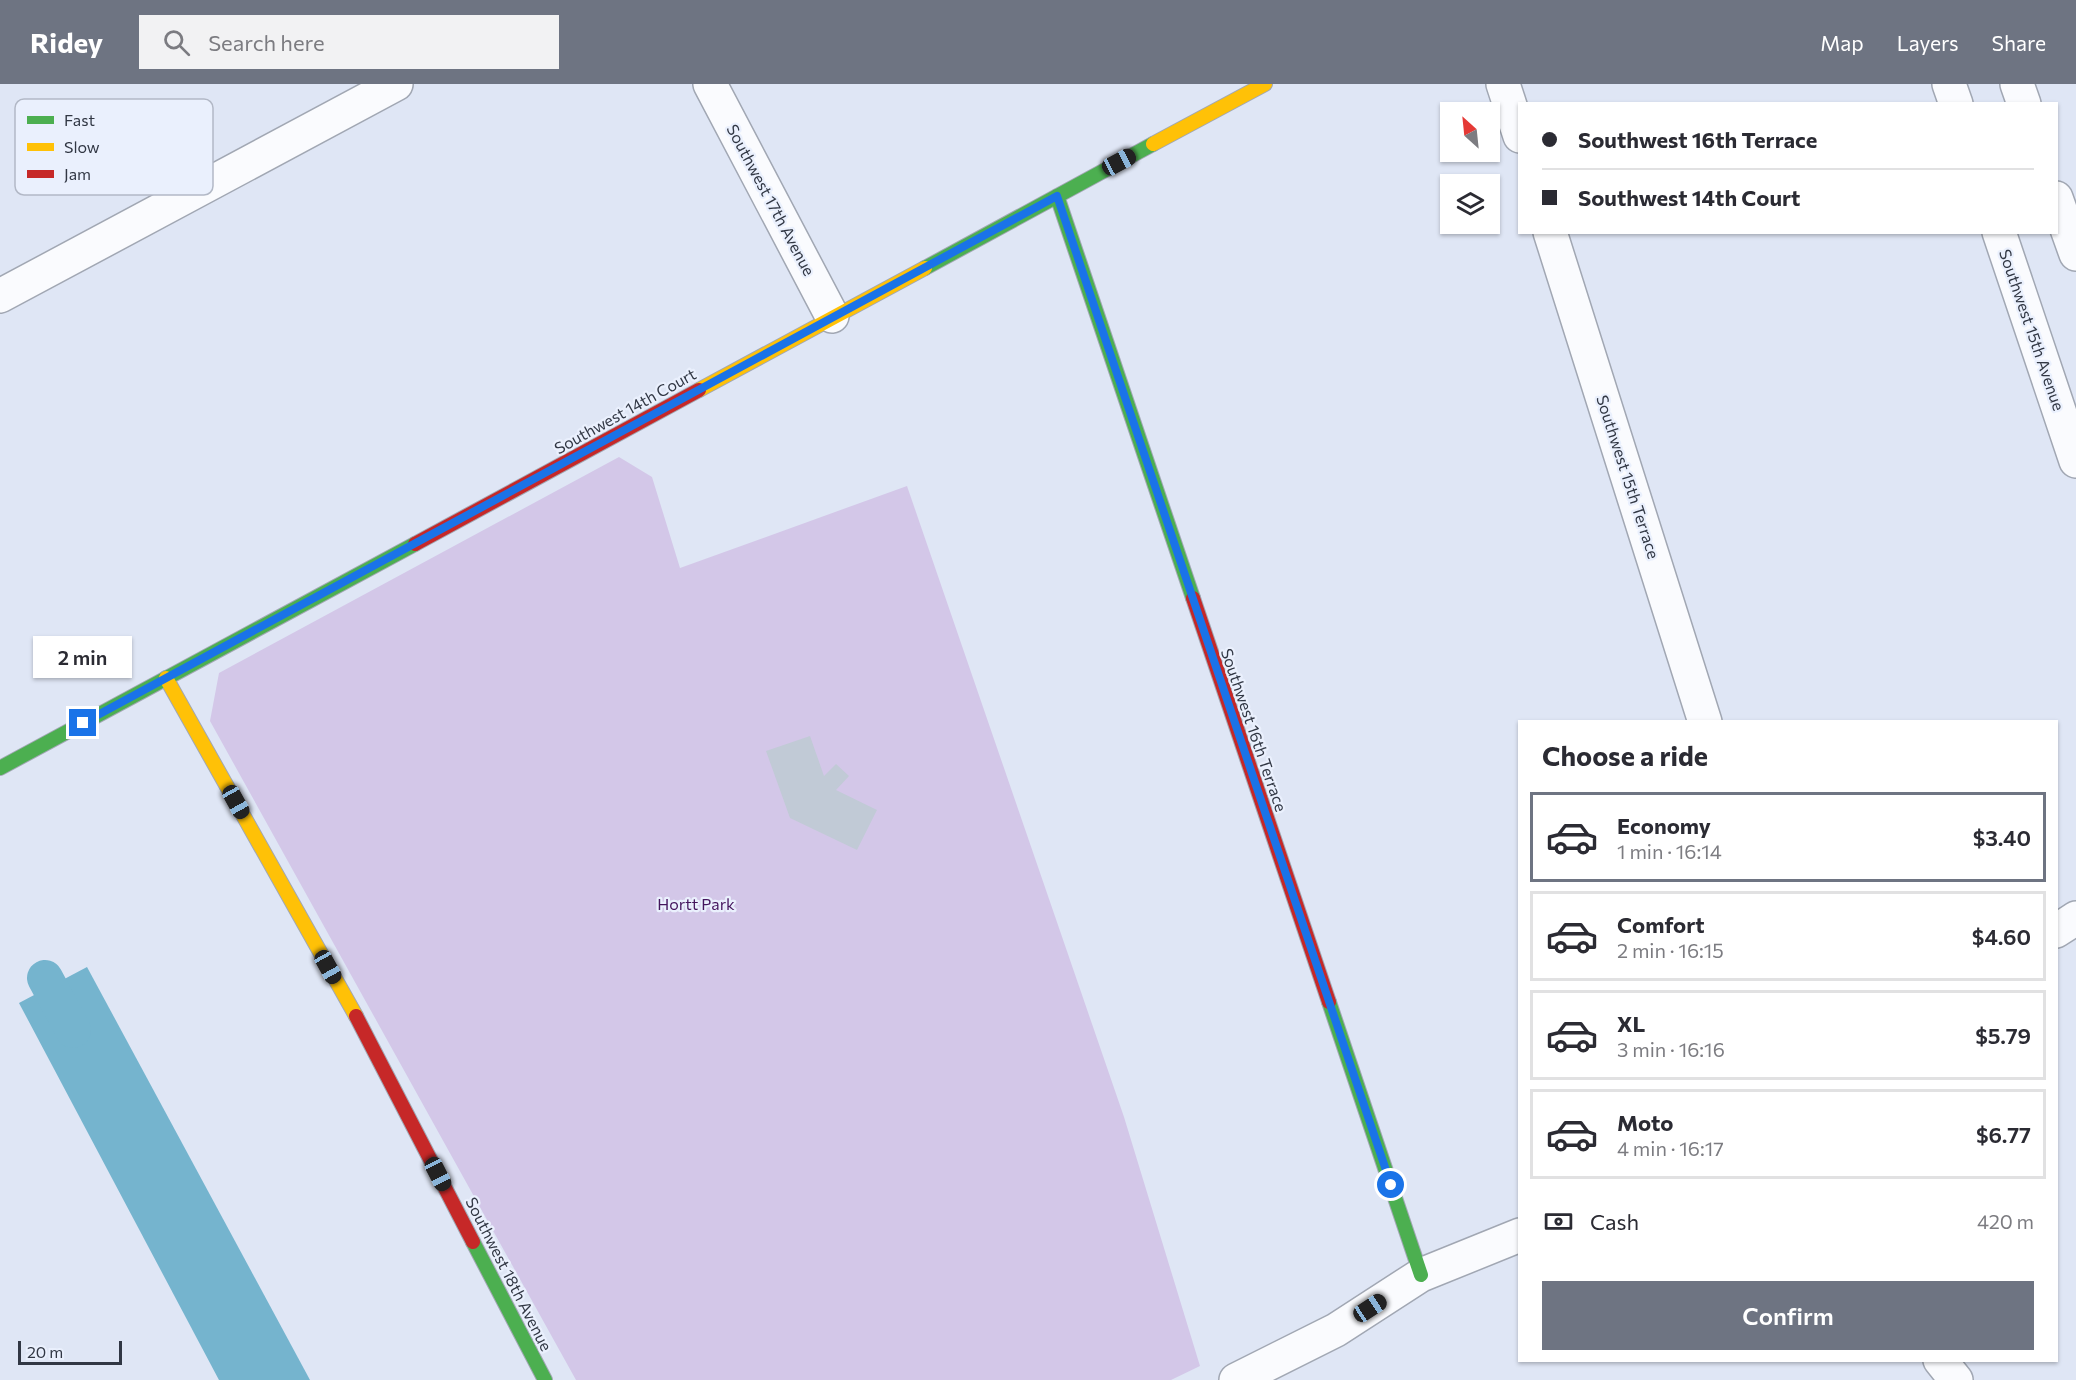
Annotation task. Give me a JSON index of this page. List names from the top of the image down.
{
  "streets": {
    "street": [
      "Southwest 17th Avenue",
      "Southwest 15th Avenue",
      "Southwest 14th Court",
      "Southwest 15th Terrace",
      "Southwest 16th Terrace",
      "Southwest 18th Avenue"
    ]
  },
  "crossings": [
    ["Southwest 17th Avenue", "Southwest 14th Court"],
    ["Southwest 14th Court", "Southwest 16th Terrace"],
    ["Southwest 14th Court", "Southwest 18th Avenue"]
  ],
  "parks": ["Hortt Park"],
  "legend": ["Fast", "Slow", "Jam"],
  "scale_bar": "20 m",
  "north": "top left",
  "page": {
    "header": "Ridey",
    "search": "Search here",
    "nav": ["Map", "Layers", "Share"],
    "banner": ["Southwest 16th Terrace", "Southwest 14th Court"],
    "bubble": "2 min",
    "heading": "Choose a ride",
    "list": [
      {
        "name": "Economy",
        "note": "1 min · 16:14",
        "value": "$3.40"
      },
      {
        "name": "Comfort",
        "note": "2 min · 16:15",
        "value": "$4.60"
      },
      {
        "name": "XL",
        "note": "3 min · 16:16",
        "value": "$5.79"
      },
      {
        "name": "Moto",
        "note": "4 min · 16:17",
        "value": "$6.77"
      }
    ],
    "pay": ["Cash", "420 m"],
    "buttons": "Confirm",
    "scale": "20 m"
  }
}
